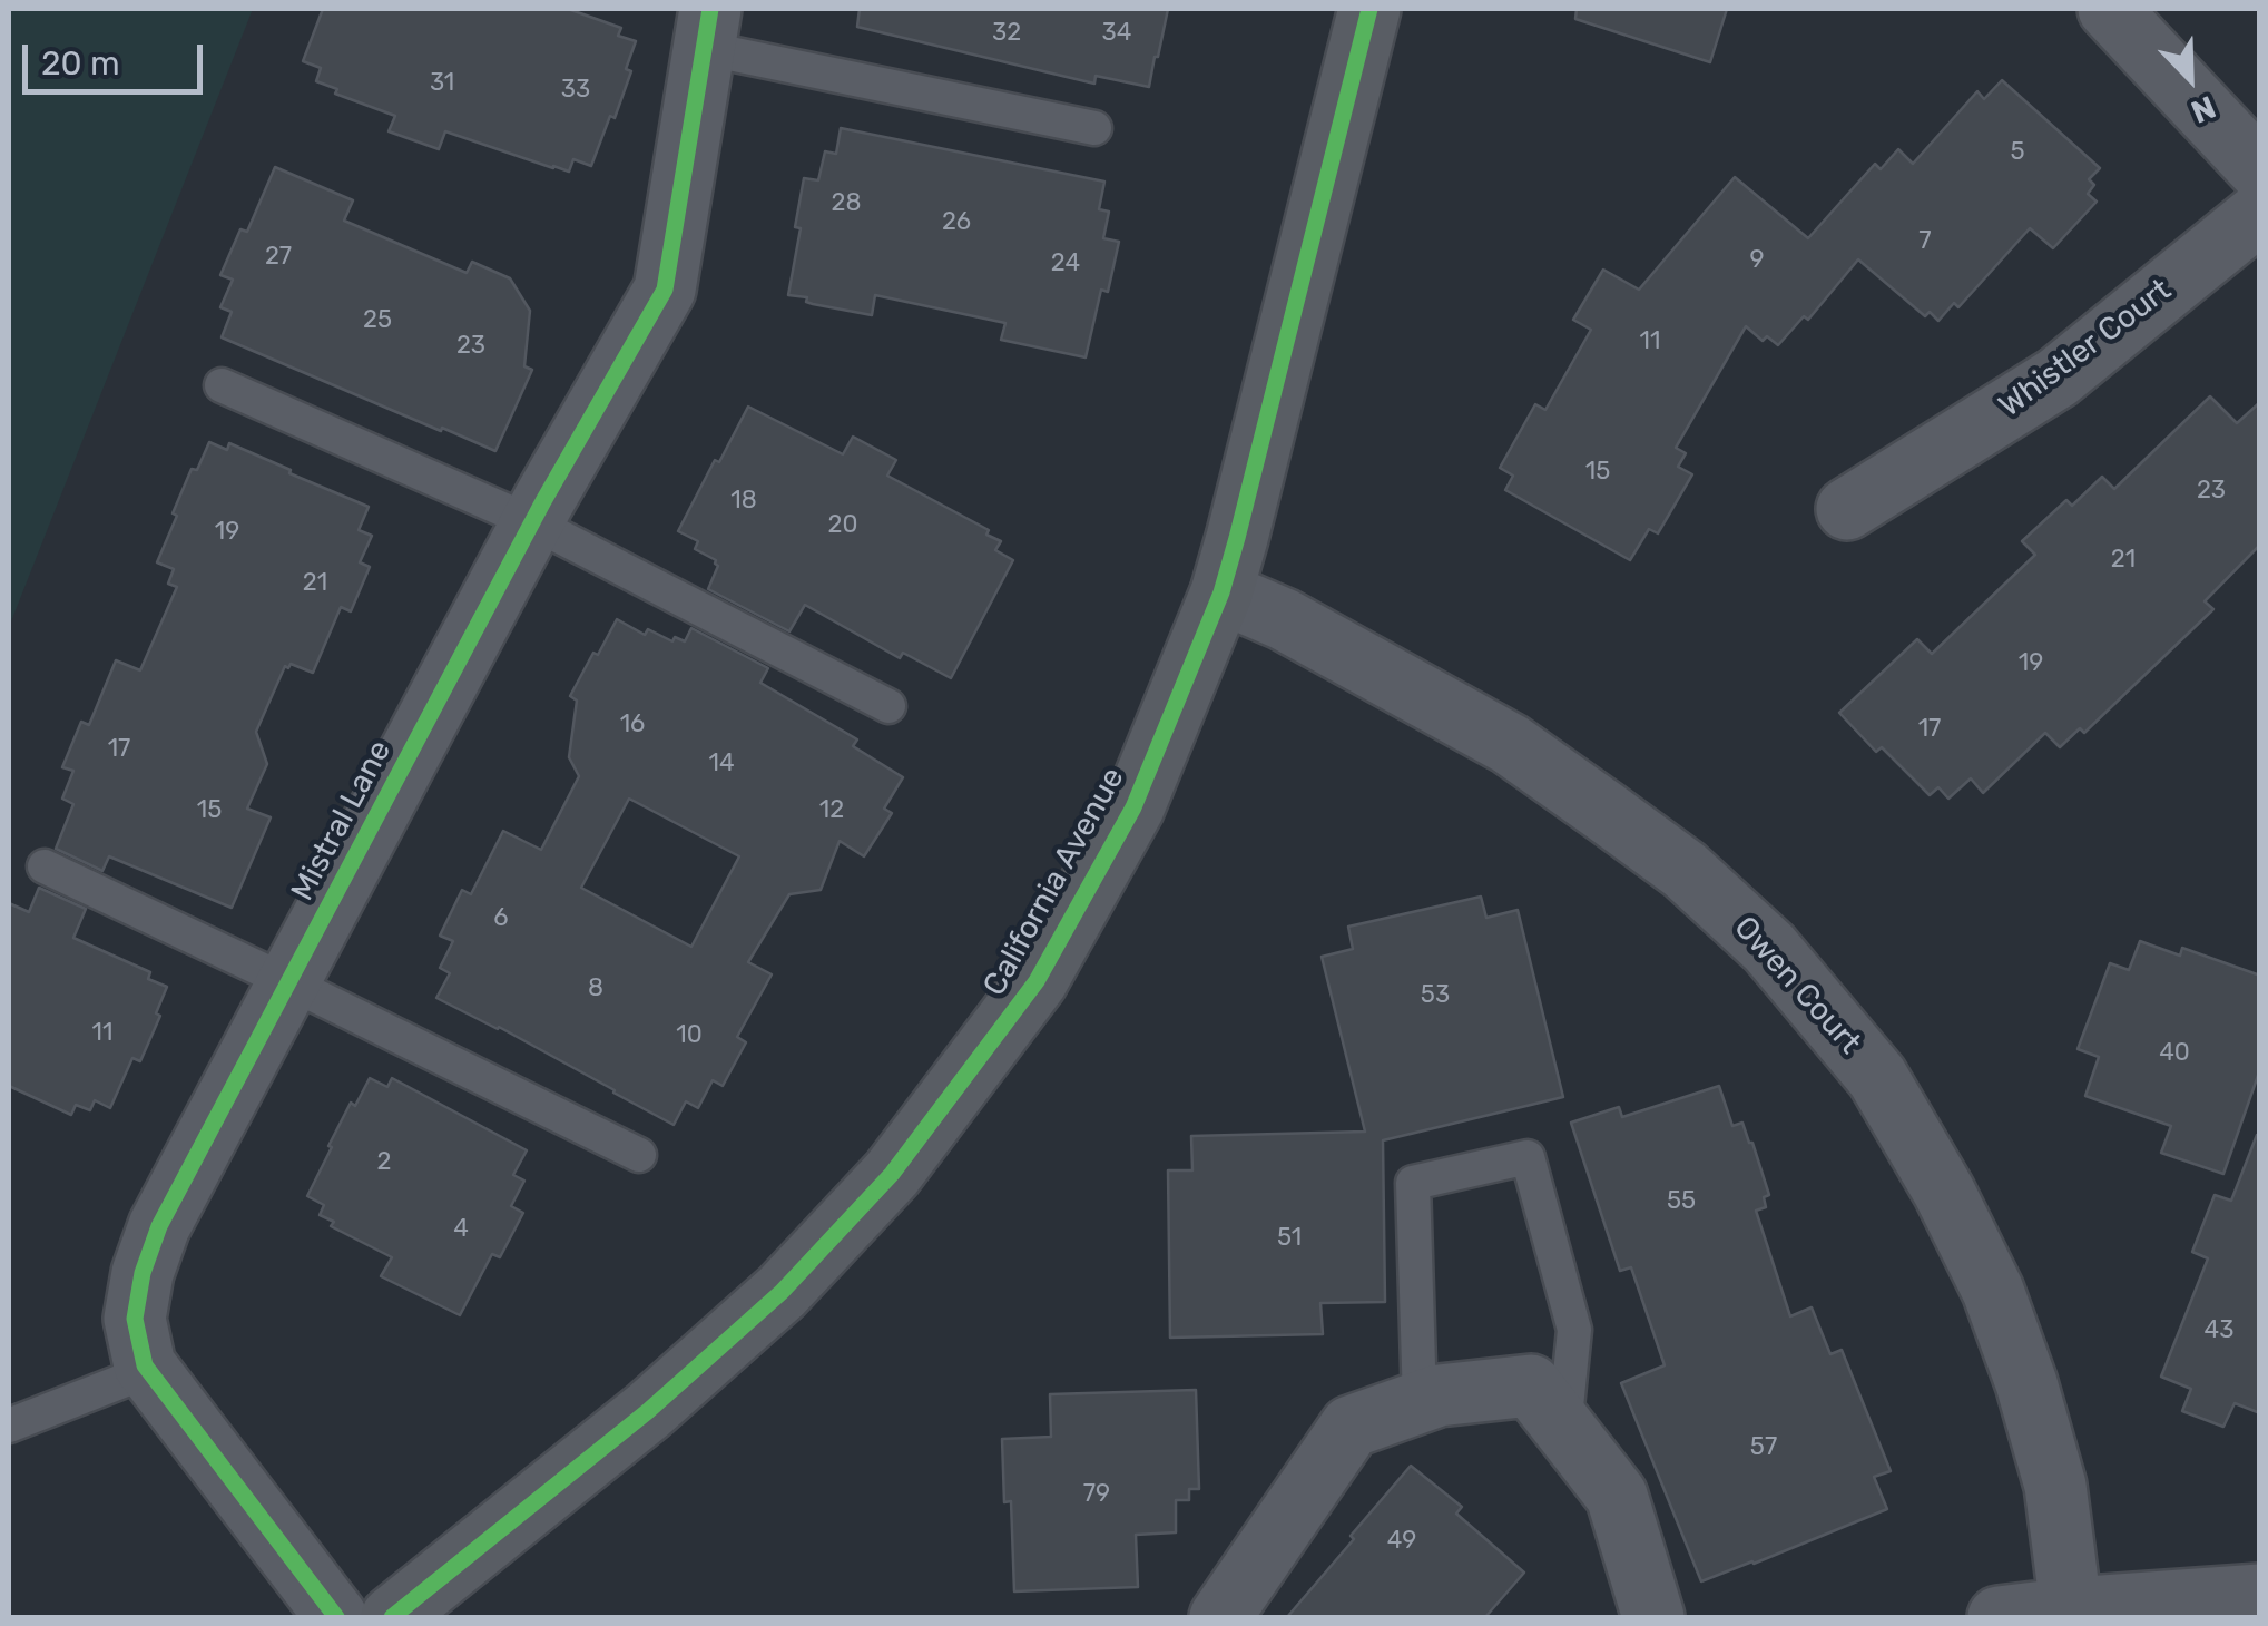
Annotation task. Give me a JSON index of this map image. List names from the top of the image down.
{
  "streets": {
    "street": [
      "Whistler Court",
      "Mistral Lane",
      "California Avenue",
      "Owen Court"
    ]
  },
  "crossings": [
    ["California Avenue", "Owen Court"]
  ],
  "house_numbers": [
    "32",
    "34",
    "31",
    "33",
    "5",
    "28",
    "26",
    "7",
    "27",
    "9",
    "24",
    "25",
    "11",
    "23",
    "15",
    "23",
    "18",
    "20",
    "19",
    "21",
    "21",
    "19",
    "16",
    "17",
    "17",
    "14",
    "15",
    "12",
    "6",
    "8",
    "53",
    "11",
    "10",
    "40",
    "2",
    "55",
    "4",
    "51",
    "43",
    "57",
    "79",
    "49"
  ],
  "scale_bar": "20 m",
  "north": "bottom right"
}
